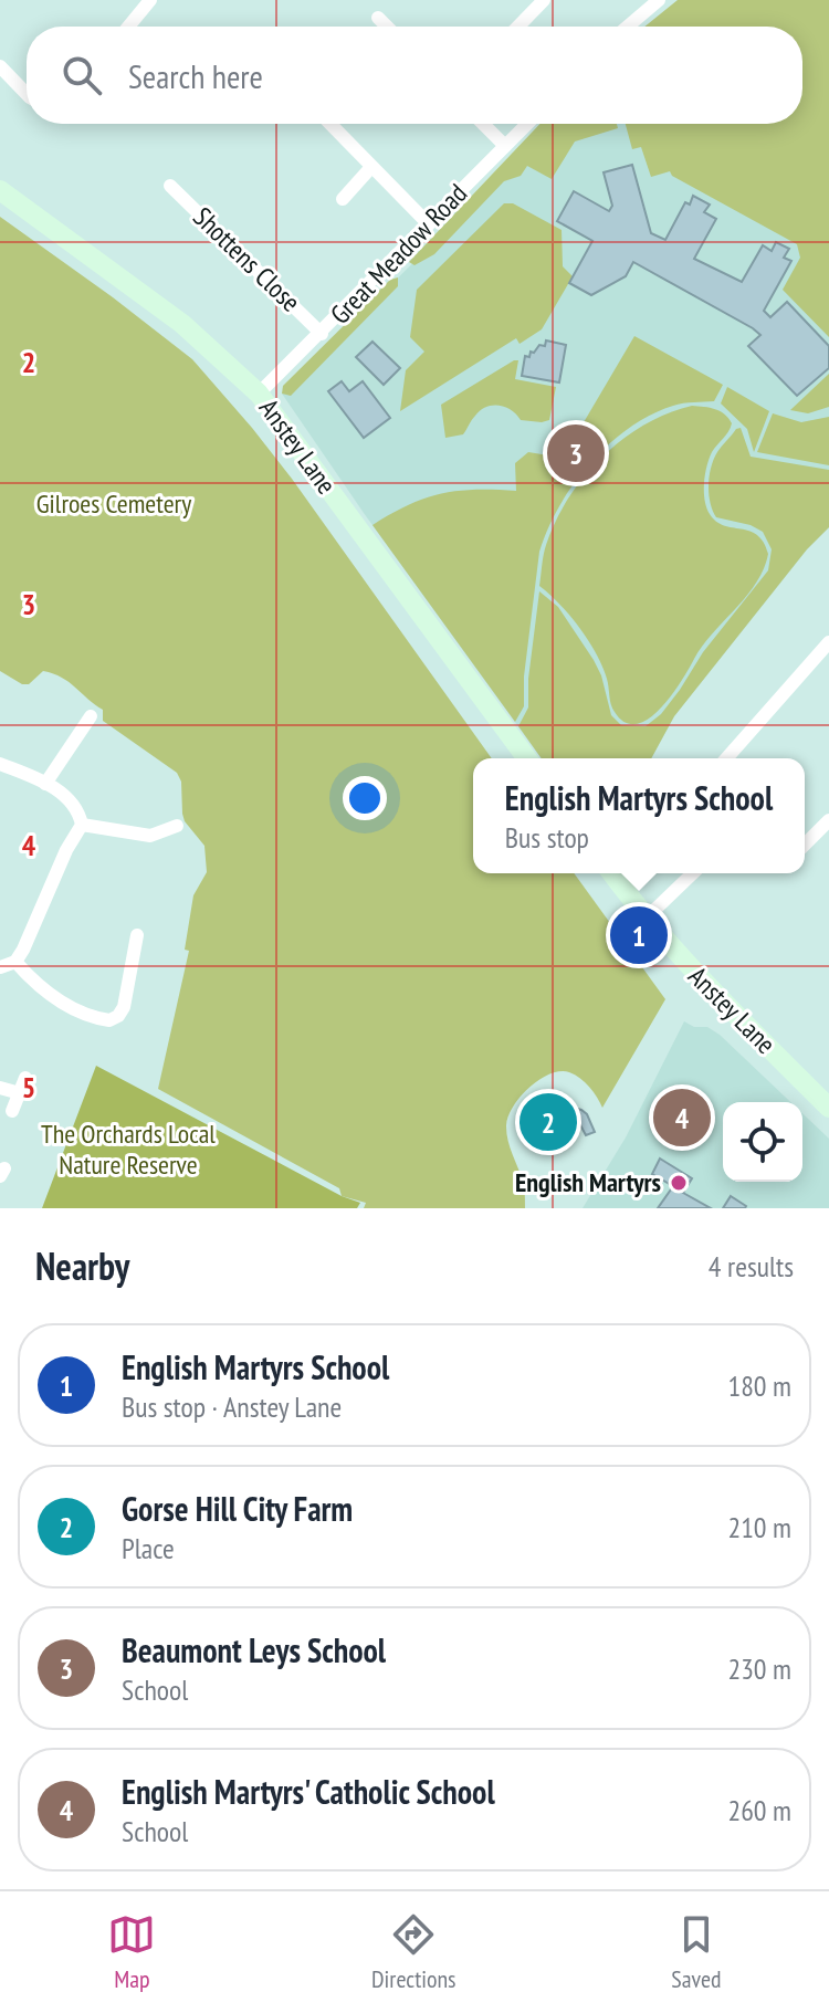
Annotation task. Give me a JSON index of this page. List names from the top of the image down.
{
  "streets": {
    "main road": ["Anstey Lane"],
    "street": ["Great Meadow Road", "Shottens Close"]
  },
  "crossings": [
    ["Great Meadow Road", "Shottens Close"],
    ["Great Meadow Road", "Anstey Lane"]
  ],
  "parks": ["Gilroes Cemetery", "The Orchards Local Nature Reserve"],
  "places": ["English Martyrs"],
  "page": {
    "search": "Search here",
    "pins": [
      "3",
      "1",
      "4",
      "2"
    ],
    "popup": ["English Martyrs School", "Bus stop"],
    "heading": ["Nearby", "4 results"],
    "list": [
      {
        "mark": "1",
        "name": "English Martyrs School",
        "note": "Bus stop · Anstey Lane",
        "value": "180 m"
      },
      {
        "mark": "2",
        "name": "Gorse Hill City Farm",
        "note": "Place",
        "value": "210 m"
      },
      {
        "mark": "3",
        "name": "Beaumont Leys School",
        "note": "School",
        "value": "230 m"
      },
      {
        "mark": "4",
        "name": "English Martyrs' Catholic School",
        "note": "School",
        "value": "260 m"
      }
    ],
    "nav": ["Map", "Directions", "Saved"]
  },
  "grid": {
    "rows": [
      "2",
      "3",
      "4",
      "5"
    ]
  }
}
